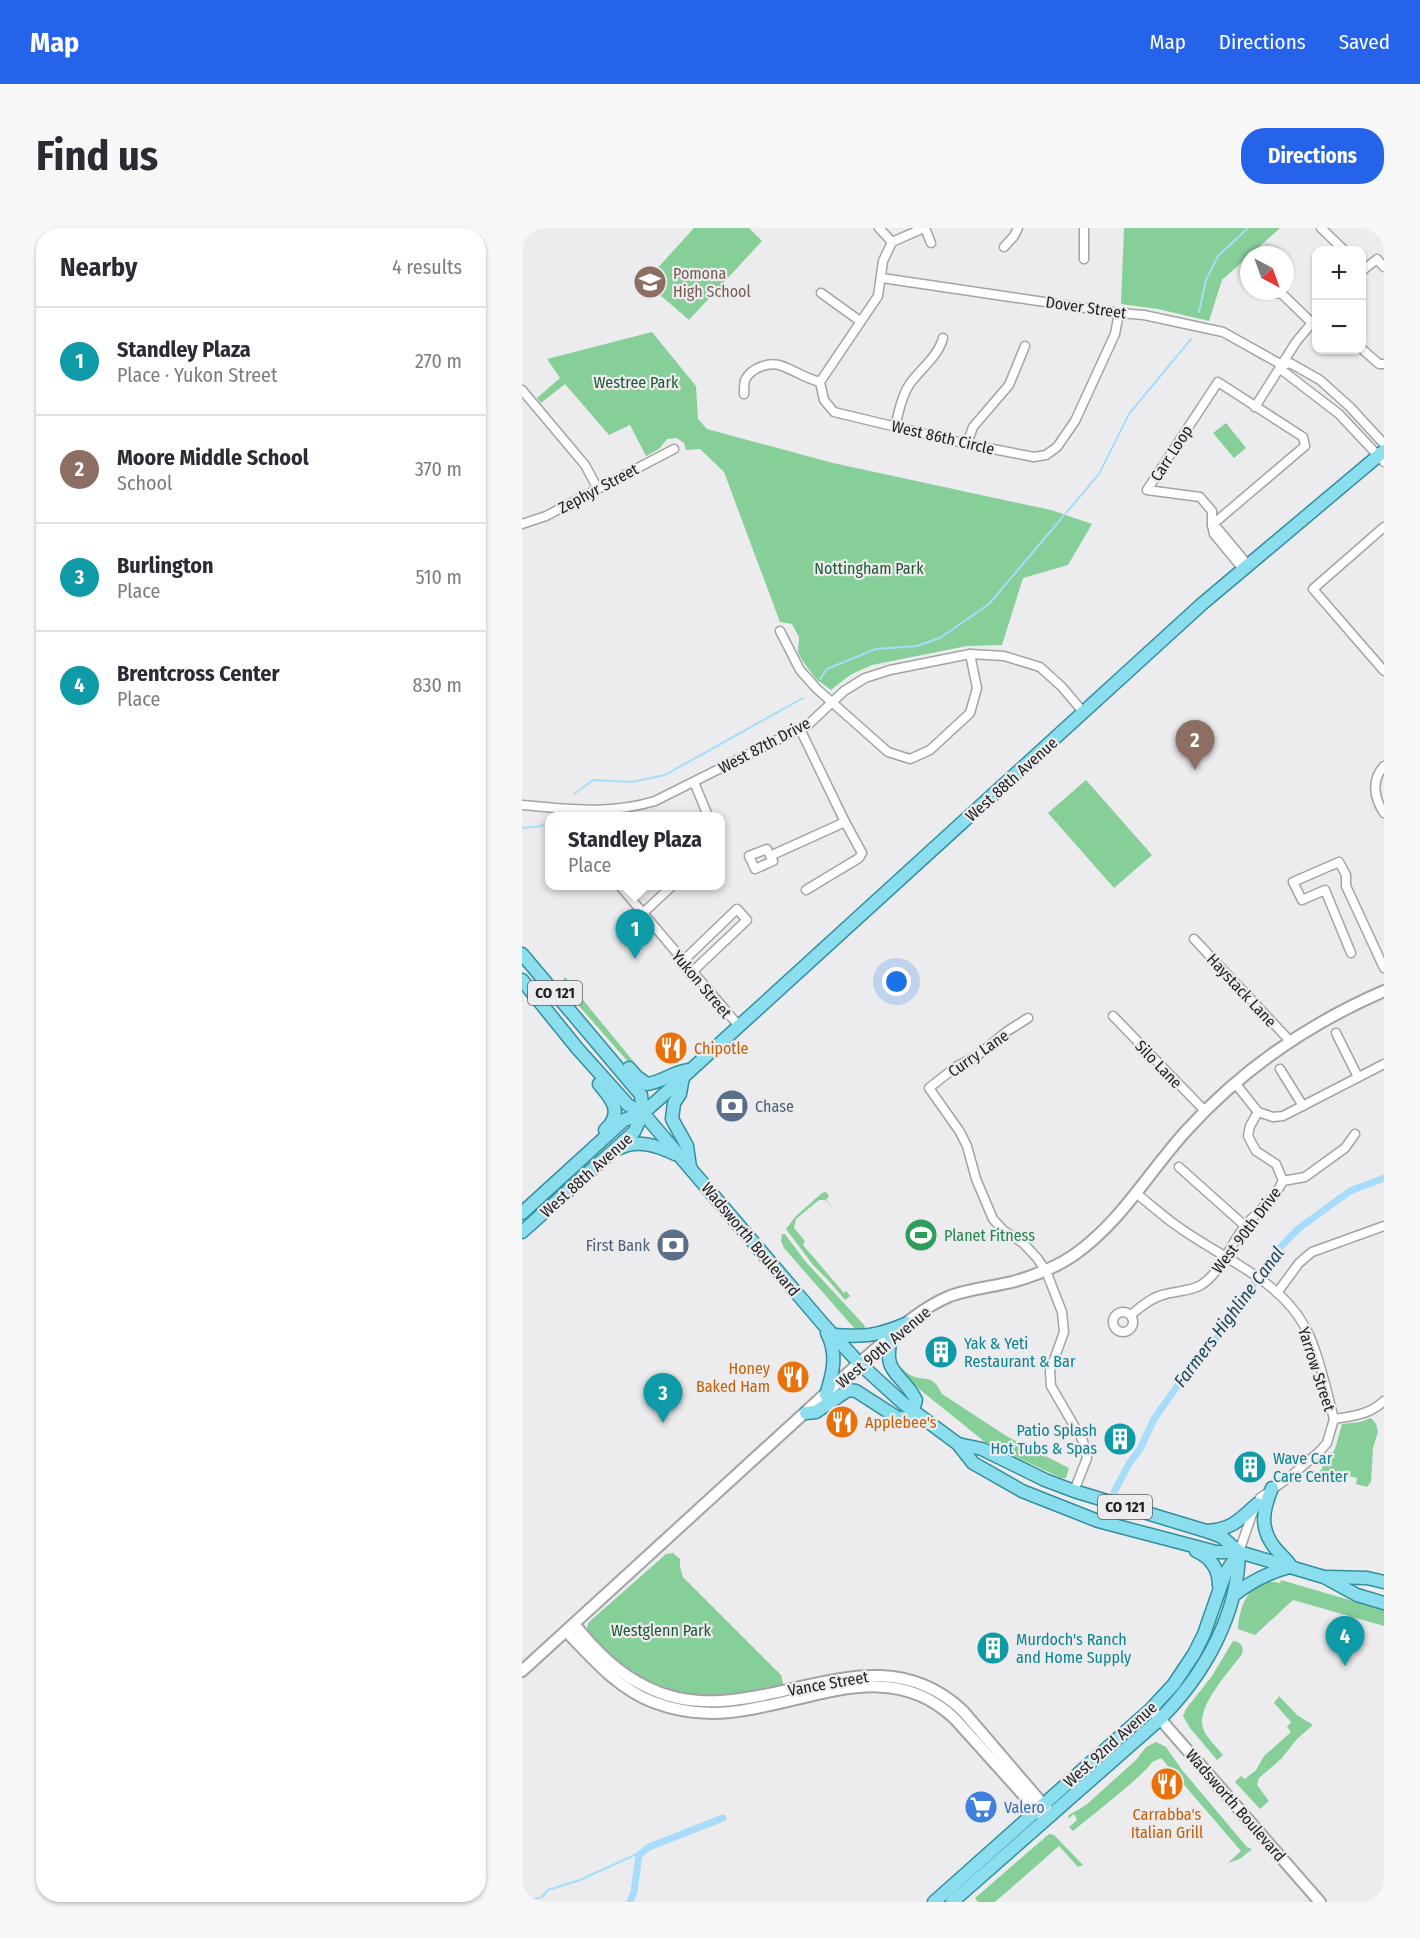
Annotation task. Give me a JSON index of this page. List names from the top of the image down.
{
  "streets": {
    "main road": [
      "West 88th Avenue",
      "CO 121",
      "Wadsworth Boulevard",
      "West 92nd Avenue"
    ],
    "street": [
      "Dover Street",
      "West 86th Circle",
      "Carr Loop",
      "Zephyr Street",
      "West 87th Drive",
      "Yukon Street",
      "Haystack Lane",
      "Curry Lane",
      "Silo Lane",
      "West 90th Drive",
      "West 90th Avenue",
      "Yarrow Street",
      "Vance Street"
    ]
  },
  "crossings": [
    ["Dover Street", "West 86th Circle"],
    ["Dover Street", "West 88th Avenue"],
    ["Carr Loop", "West 88th Avenue"],
    ["West 87th Drive", "West 88th Avenue"],
    ["West 88th Avenue", "Yukon Street"],
    ["West 88th Avenue", "Wadsworth Boulevard"],
    ["Haystack Lane", "West 90th Avenue"],
    ["CO 121", "Wadsworth Boulevard"],
    ["CO 121", "West 90th Avenue"],
    ["CO 121", "West 92nd Avenue"],
    ["Curry Lane", "West 90th Avenue"],
    ["Silo Lane", "West 90th Avenue"],
    ["West 90th Drive", "Yarrow Street"],
    ["Wadsworth Boulevard", "West 90th Avenue"],
    ["Wadsworth Boulevard", "West 92nd Avenue"],
    ["West 90th Avenue", "Yarrow Street"],
    ["West 90th Avenue", "Vance Street"],
    ["Yarrow Street", "West 92nd Avenue"],
    ["Vance Street", "West 92nd Avenue"]
  ],
  "water": ["Farmers Highline Canal"],
  "parks": ["Westree Park", "Nottingham Park", "Westglenn Park"],
  "places": {
    "school or university": ["Pomona High School"],
    "restaurant": [
      "Chipotle",
      "Honey Baked Ham",
      "Applebee's",
      "Carrabba's Italian Grill"
    ],
    "bank": ["Chase", "First Bank"],
    "sports": ["Planet Fitness"],
    "building": [
      "Yak & Yeti Restaurant & Bar",
      "Patio Splash Hot Tubs & Spas",
      "Wave Car Care Center",
      "Murdoch's Ranch and Home Supply"
    ],
    "supermarket": ["Valero"]
  },
  "north": "bottom right",
  "page": {
    "header": "Map",
    "nav": ["Map", "Directions", "Saved"],
    "buttons": "Directions",
    "title": "Find us",
    "heading": ["Nearby", "4 results"],
    "map_buttons": ["+", "−"],
    "list": [
      {
        "mark": "1",
        "name": "Standley Plaza",
        "note": "Place · Yukon Street",
        "value": "270 m"
      },
      {
        "mark": "2",
        "name": "Moore Middle School",
        "note": "School",
        "value": "370 m"
      },
      {
        "mark": "3",
        "name": "Burlington",
        "note": "Place",
        "value": "510 m"
      },
      {
        "mark": "4",
        "name": "Brentcross Center",
        "note": "Place",
        "value": "830 m"
      }
    ],
    "pins": [
      "2",
      "1",
      "3",
      "4"
    ],
    "popup": ["Standley Plaza", "Place"]
  }
}
